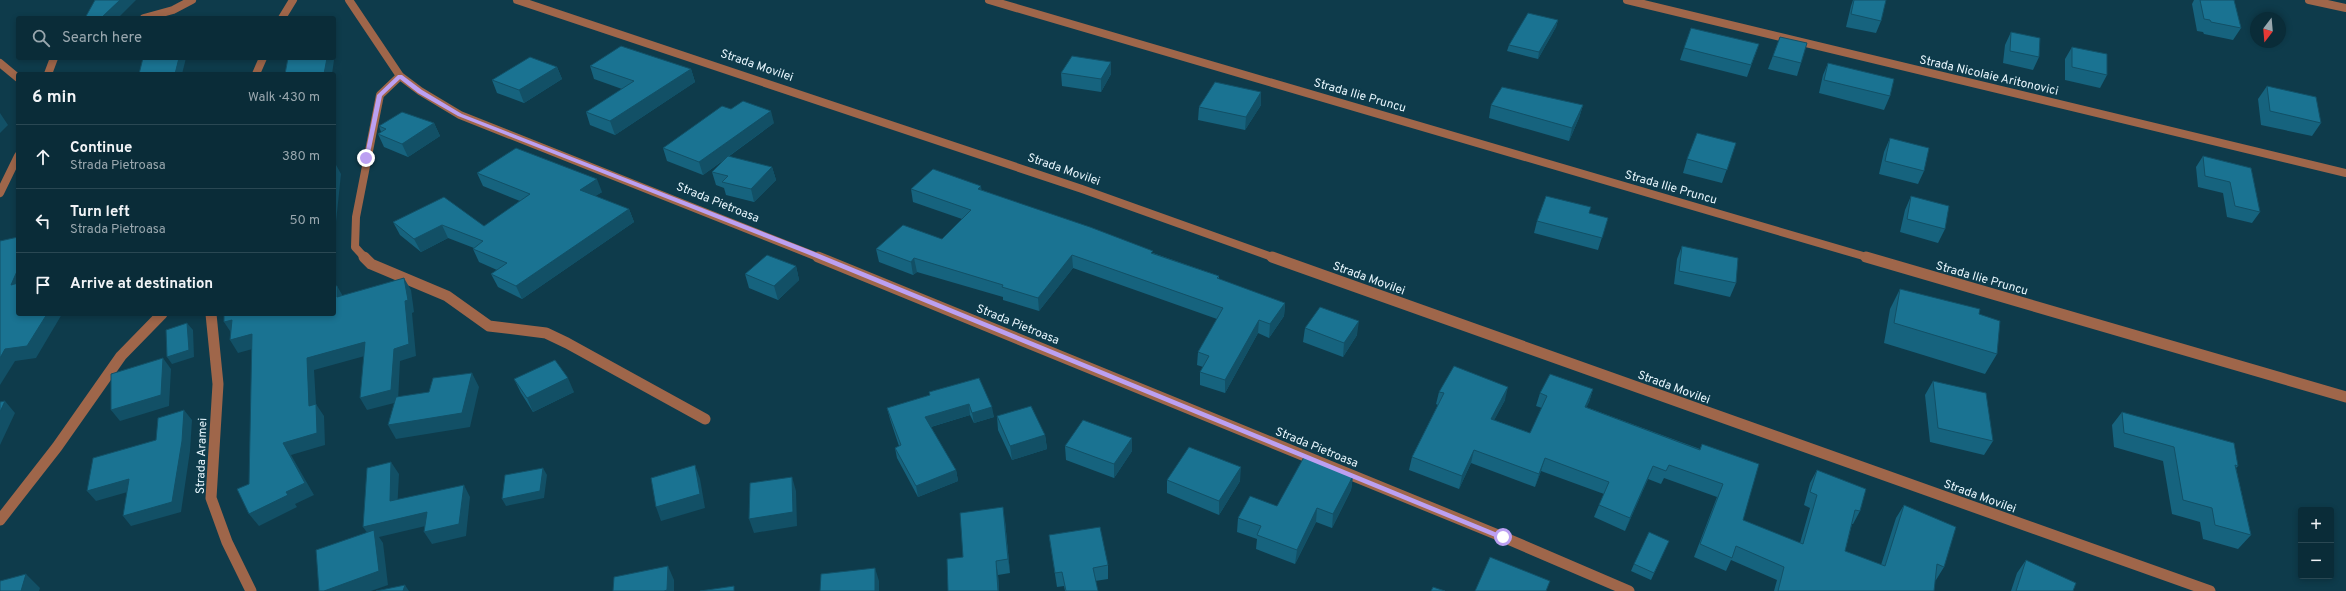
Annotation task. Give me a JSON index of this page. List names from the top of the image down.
{
  "streets": {
    "street": [
      "Strada Movilei",
      "Strada Nicolaie Aritonovici",
      "Strada Ilie Pruncu",
      "Strada Pietroasa",
      "Strada Aramei"
    ]
  },
  "north": "bottom",
  "page": {
    "search": "Search here",
    "heading": ["6 min", "Walk · 430 m"],
    "list": [
      ["Continue", "Strada Pietroasa", "380 m"],
      ["Turn left", "Strada Pietroasa", "50 m"],
      "Arrive at destination"
    ],
    "map_buttons": ["+", "−"]
  }
}
